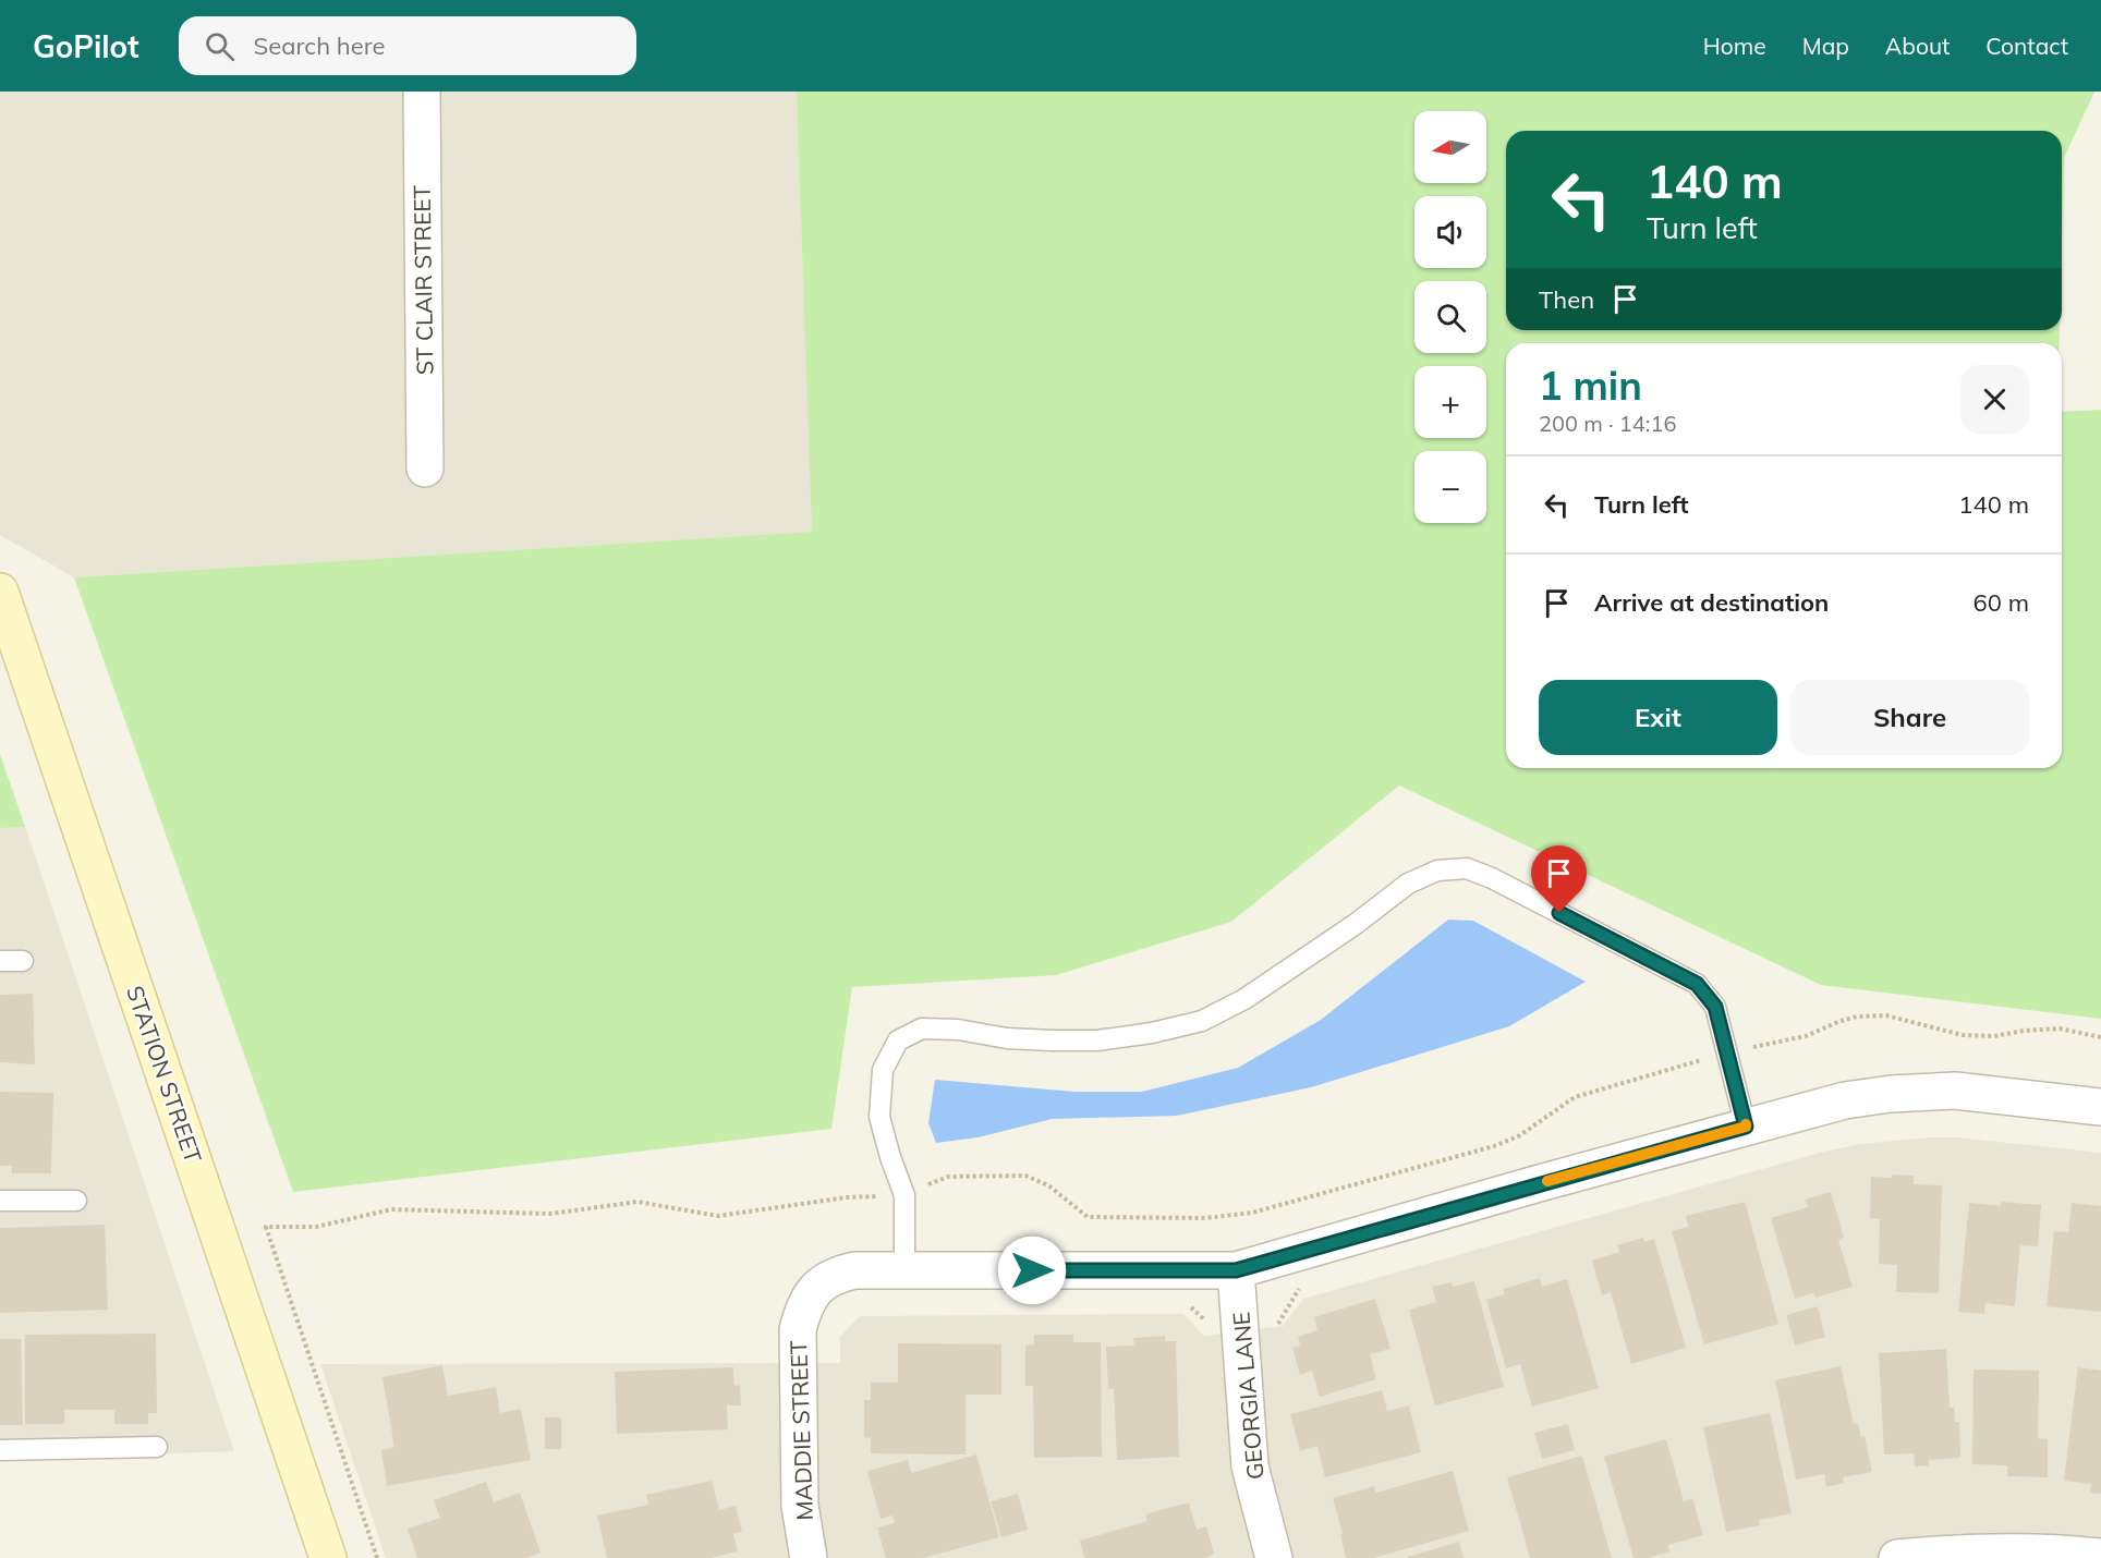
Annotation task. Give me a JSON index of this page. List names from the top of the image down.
{
  "streets": {
    "street": [
      "ST CLAIR STREET",
      "STATION STREET",
      "GEORGIA LANE",
      "MADDIE STREET"
    ]
  },
  "crossings": [
    ["GEORGIA LANE", "MADDIE STREET"]
  ],
  "north": "left",
  "page": {
    "header": "GoPilot",
    "search": "Search here",
    "nav": [
      "Home",
      "Map",
      "About",
      "Contact"
    ],
    "map_buttons": ["+", "−"],
    "turn": ["140 m", "Turn left"],
    "then": "Then",
    "heading": ["1 min", "200 m · 14:16"],
    "list": [
      {
        "name": "Turn left",
        "value": "140 m"
      },
      {
        "name": "Arrive at destination",
        "value": "60 m"
      }
    ],
    "buttons": ["Exit", "Share"]
  }
}
